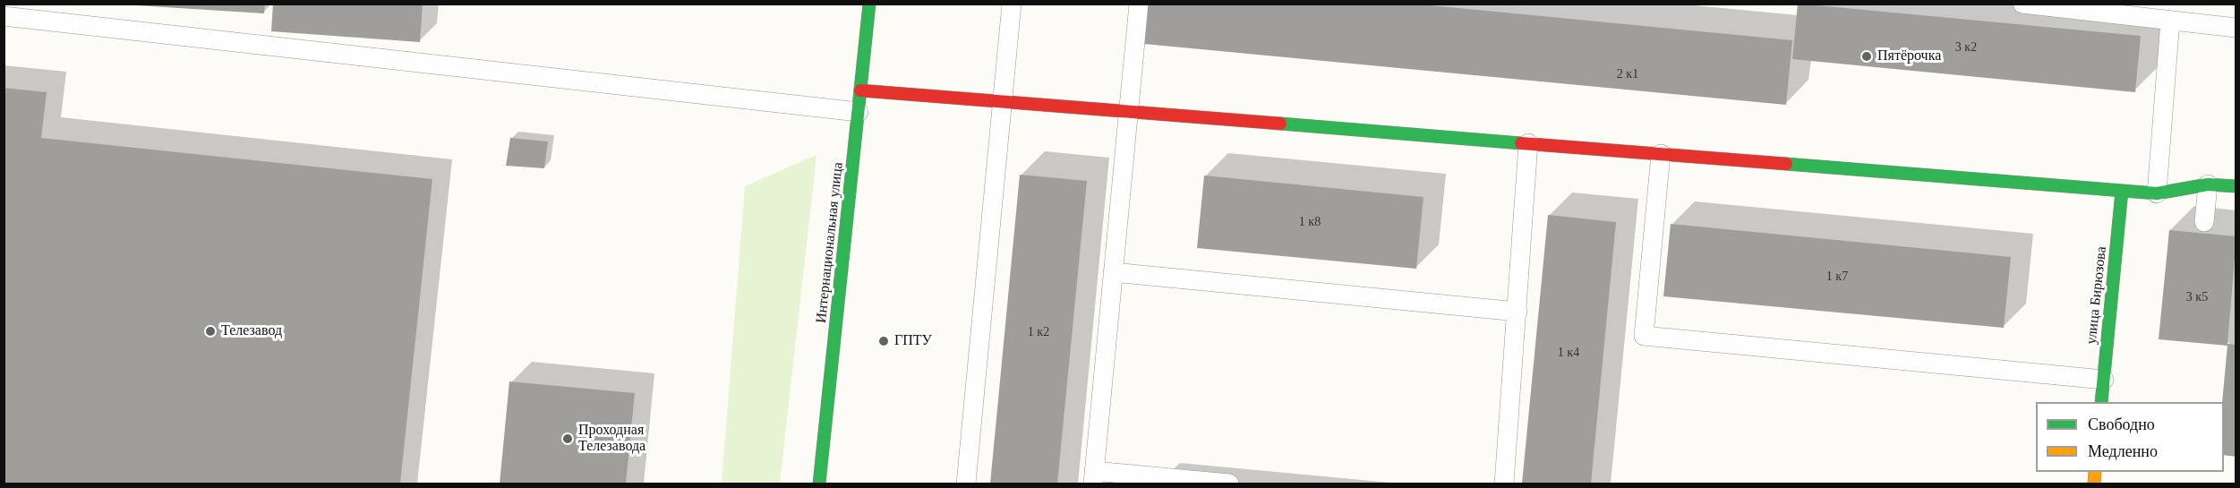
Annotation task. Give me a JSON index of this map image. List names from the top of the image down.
{
  "streets": {
    "street": ["Интернациональная улица", "улица Бирюзова"]
  },
  "places": [
    "Пятёрочка",
    "Телезавод",
    "ГПТУ",
    "Проходная Телезавода"
  ],
  "house_numbers": [
    "3 к2",
    "2 к1",
    "1 к8",
    "1 к7",
    "3 к5",
    "1 к2",
    "1 к4"
  ],
  "legend": ["Свободно", "Медленно"]
}
